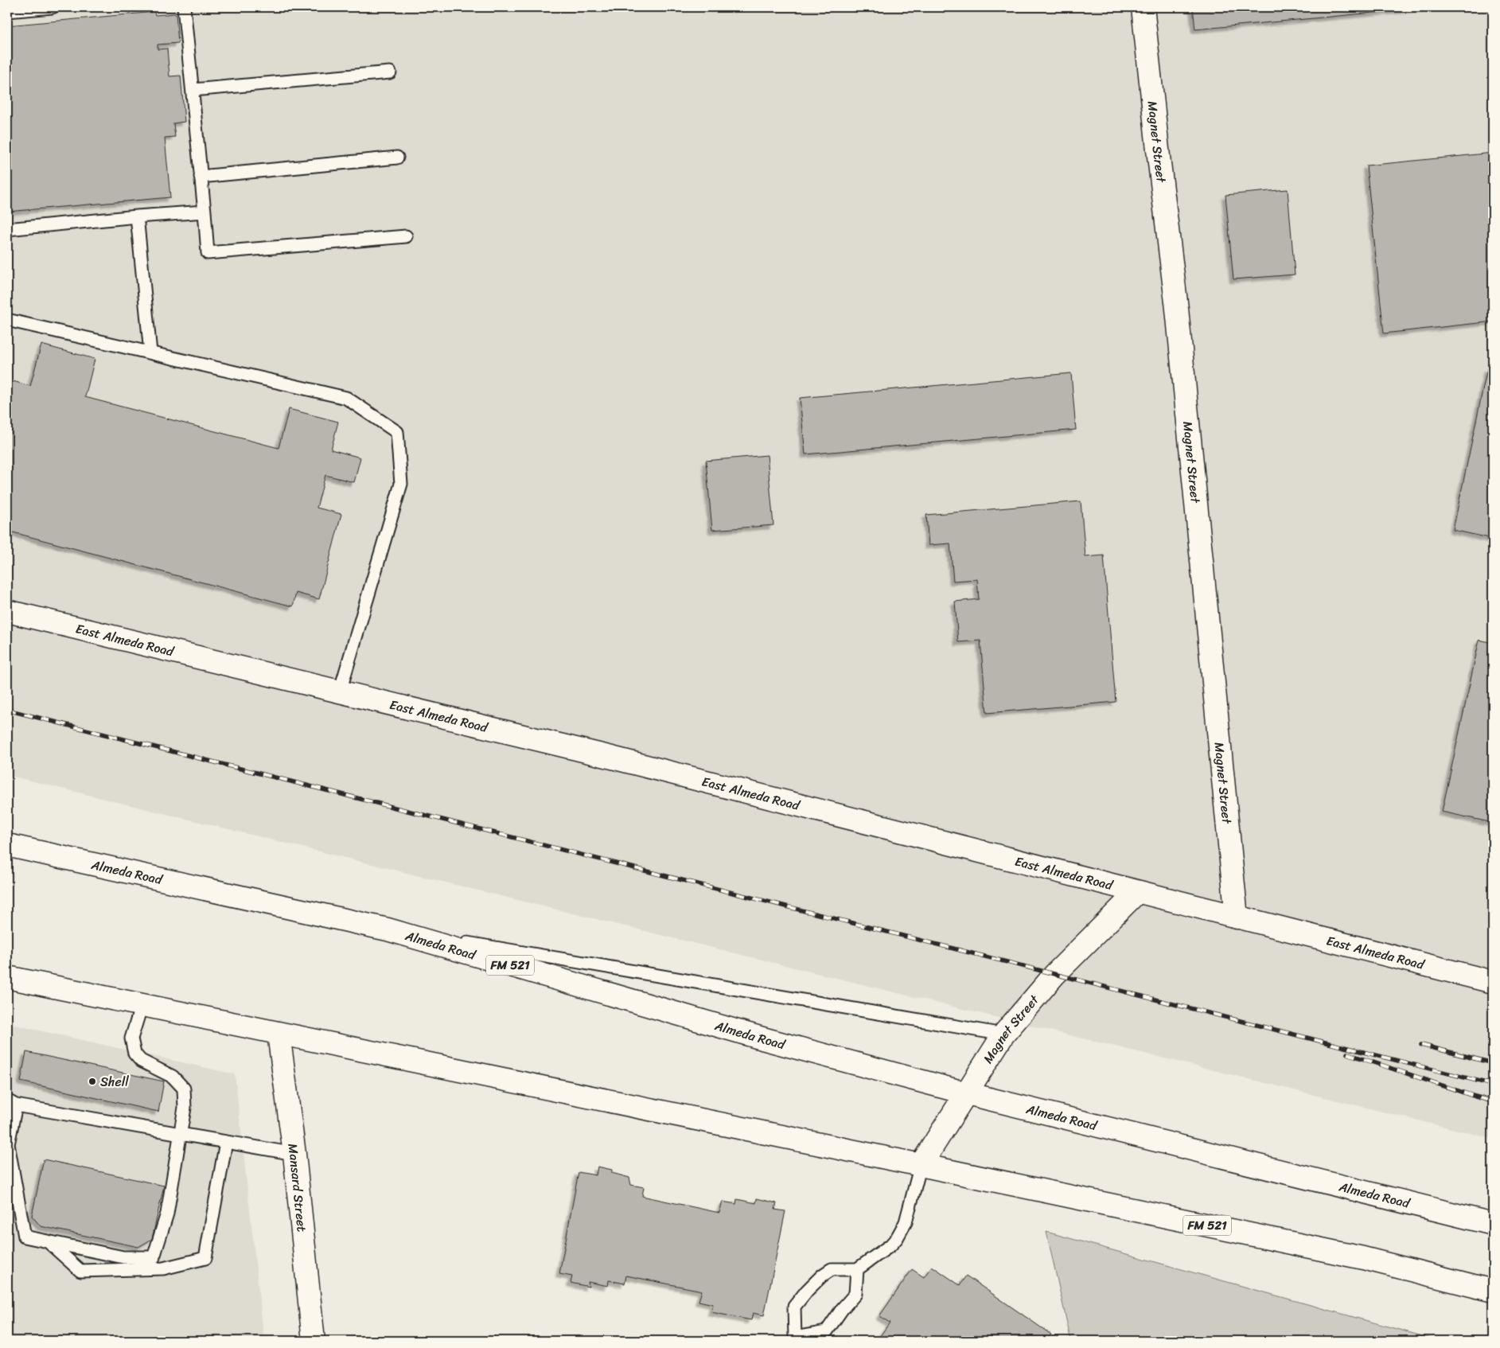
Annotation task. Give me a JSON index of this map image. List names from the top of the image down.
{
  "streets": {
    "street": [
      "Magnet Street",
      "East Almeda Road",
      "Almeda Road",
      "FM 521",
      "Mansard Street"
    ]
  },
  "crossings": [
    ["Magnet Street", "East Almeda Road"],
    ["Magnet Street", "Almeda Road"],
    ["Magnet Street", "FM 521"],
    ["FM 521", "Mansard Street"]
  ],
  "places": ["Shell"]
}
